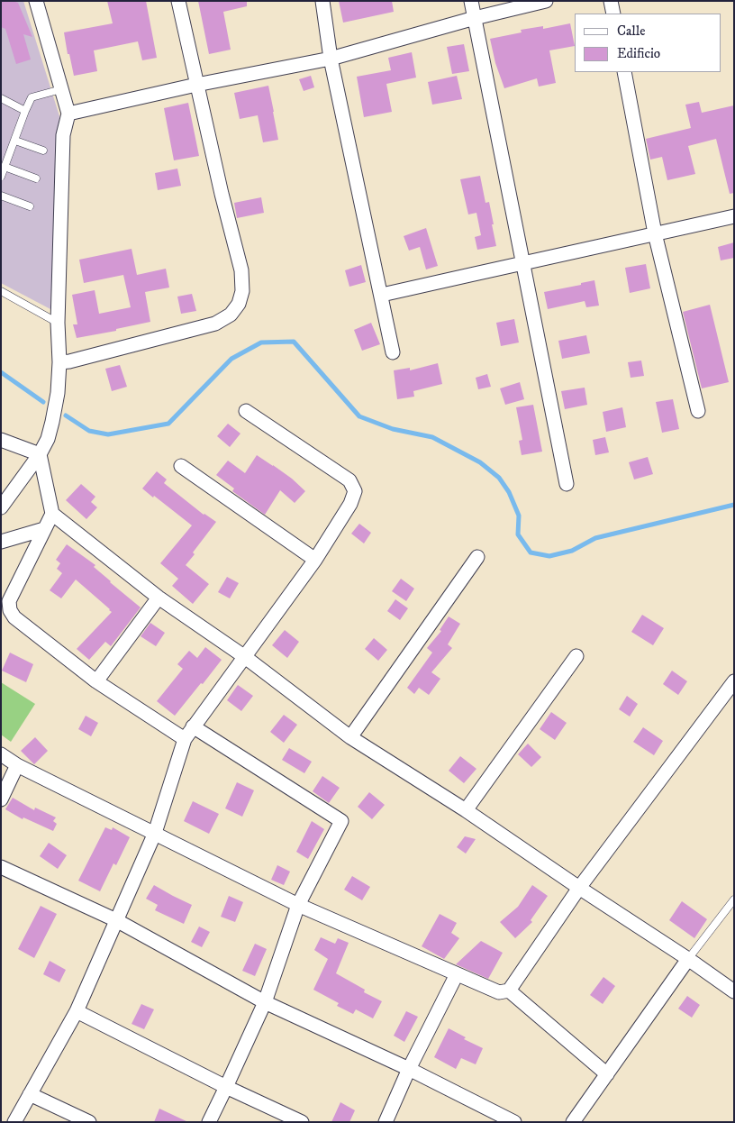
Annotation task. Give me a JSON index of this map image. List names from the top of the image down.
{
  "legend": ["Calle", "Edificio"]
}
